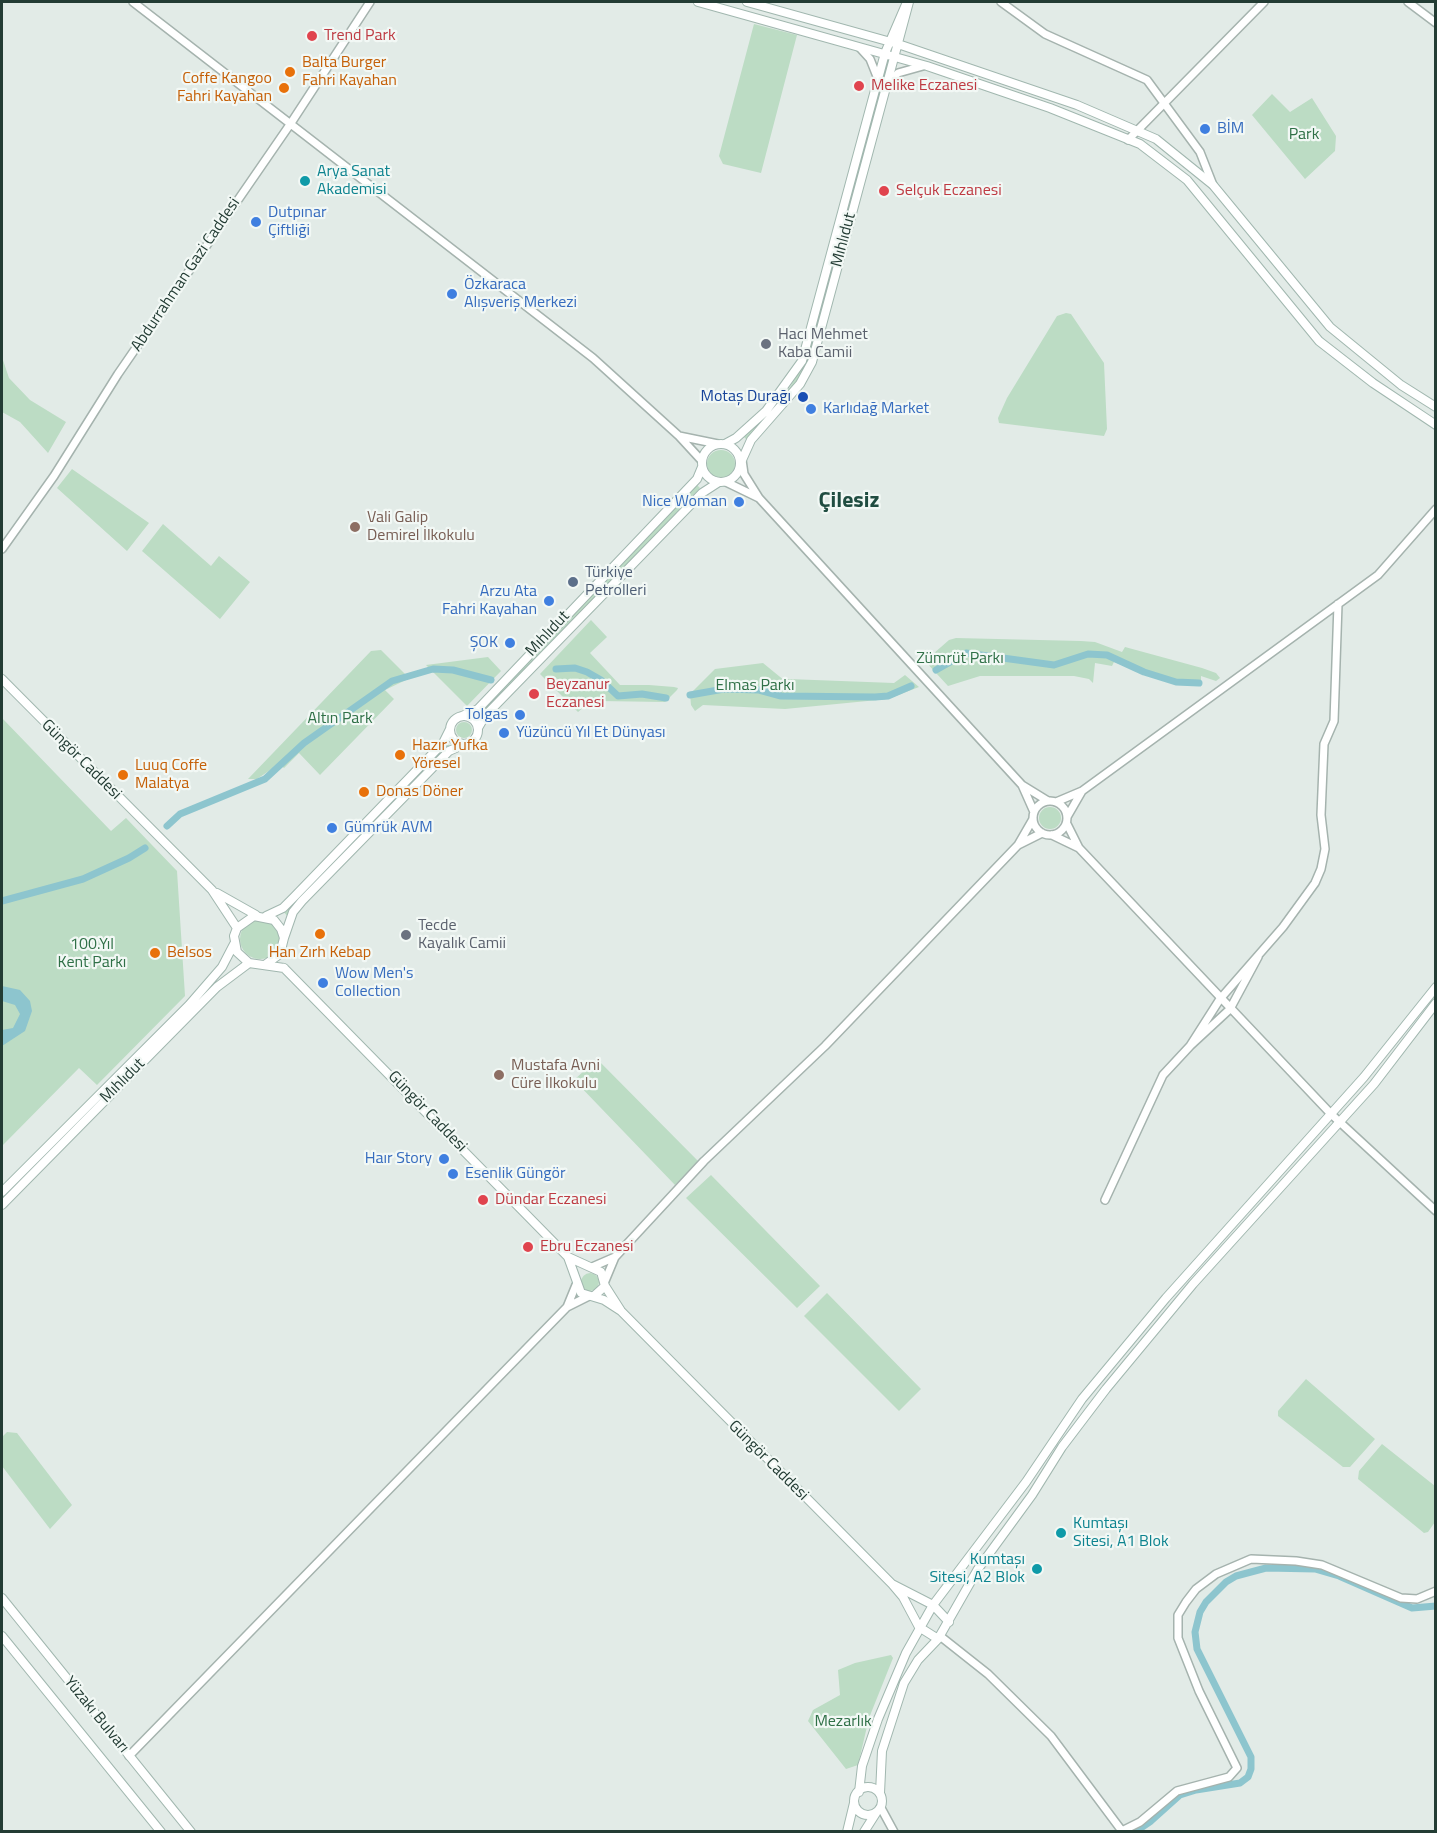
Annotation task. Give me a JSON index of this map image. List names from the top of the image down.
{
  "streets": {
    "main road": ["Mıhlıdut", "Güngör Caddesi", "Yüzakı Bulvarı"],
    "street": ["Abdurrahman Gazi Caddesi"]
  },
  "districts": ["Çilesiz"],
  "parks": [
    "Park",
    "Zümrüt Parkı",
    "Elmas Parkı",
    "Altın Park",
    "100.Yıl Kent Parkı",
    "Mezarlık"
  ],
  "places": [
    "Trend Park",
    "Balta Burger Fahri Kayahan",
    "Melike Eczanesi",
    "Coffe Kangoo Fahri Kayahan",
    "BİM",
    "Arya Sanat Akademisi",
    "Selçuk Eczanesi",
    "Dutpınar Çiftliği",
    "Özkaraca Alışveriş Merkezi",
    "Hacı Mehmet Kaba Camii",
    "Motaş Durağı",
    "Karlıdağ Market",
    "Nice Woman",
    "Vali Galip Demirel İlkokulu",
    "Türkiye Petrolleri",
    "Arzu Ata Fahri Kayahan",
    "ŞOK",
    "Beyzanur Eczanesi",
    "Tolgas",
    "Yüzüncü Yıl Et Dünyası",
    "Hazır Yufka Yöresel",
    "Luuq Coffe Malatya",
    "Donas Döner",
    "Gümrük AVM",
    "Han Zırh Kebap",
    "Tecde Kayalık Camii",
    "Belsos",
    "Wow Men's Collection",
    "Mustafa Avni Cüre İlkokulu",
    "Haır Story",
    "Esenlik Güngör",
    "Dündar Eczanesi",
    "Ebru Eczanesi",
    "Kumtaşı Sitesi, A1 Blok",
    "Kumtaşı Sitesi, A2 Blok"
  ]
}
